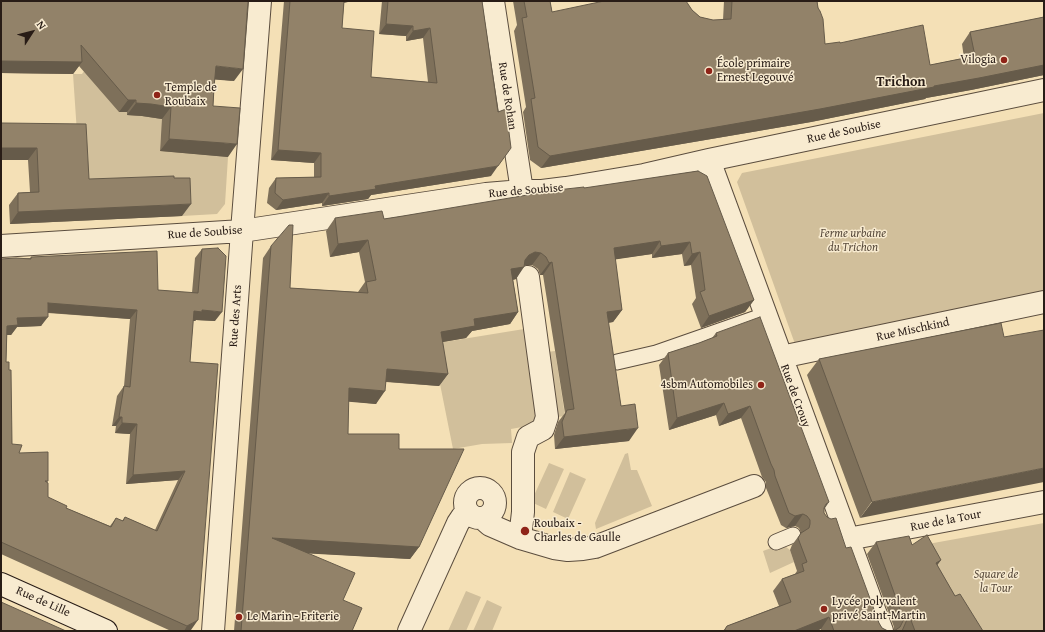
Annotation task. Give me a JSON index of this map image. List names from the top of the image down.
{
  "streets": {
    "street": [
      "Rue de Rohan",
      "Rue de Soubise",
      "Rue des Arts",
      "Rue Mischkind",
      "Rue de Crouy",
      "Rue de la Tour",
      "Rue de Lille"
    ]
  },
  "crossings": [
    ["Rue de Rohan", "Rue de Soubise"],
    ["Rue de Soubise", "Rue des Arts"],
    ["Rue de Soubise", "Rue de Crouy"],
    ["Rue Mischkind", "Rue de Crouy"],
    ["Rue de Crouy", "Rue de la Tour"]
  ],
  "districts": ["Trichon"],
  "parks": ["Ferme urbaine du Trichon", "Square de la Tour"],
  "places": [
    "Vilogia",
    "École primaire Ernest Legouvé",
    "Temple de Roubaix",
    "4sbm Automobiles",
    "Roubaix - Charles de Gaulle",
    "Lycée polyvalent privé Saint-Martin",
    "Le Marin - Friterie"
  ],
  "north": "top right"
}
